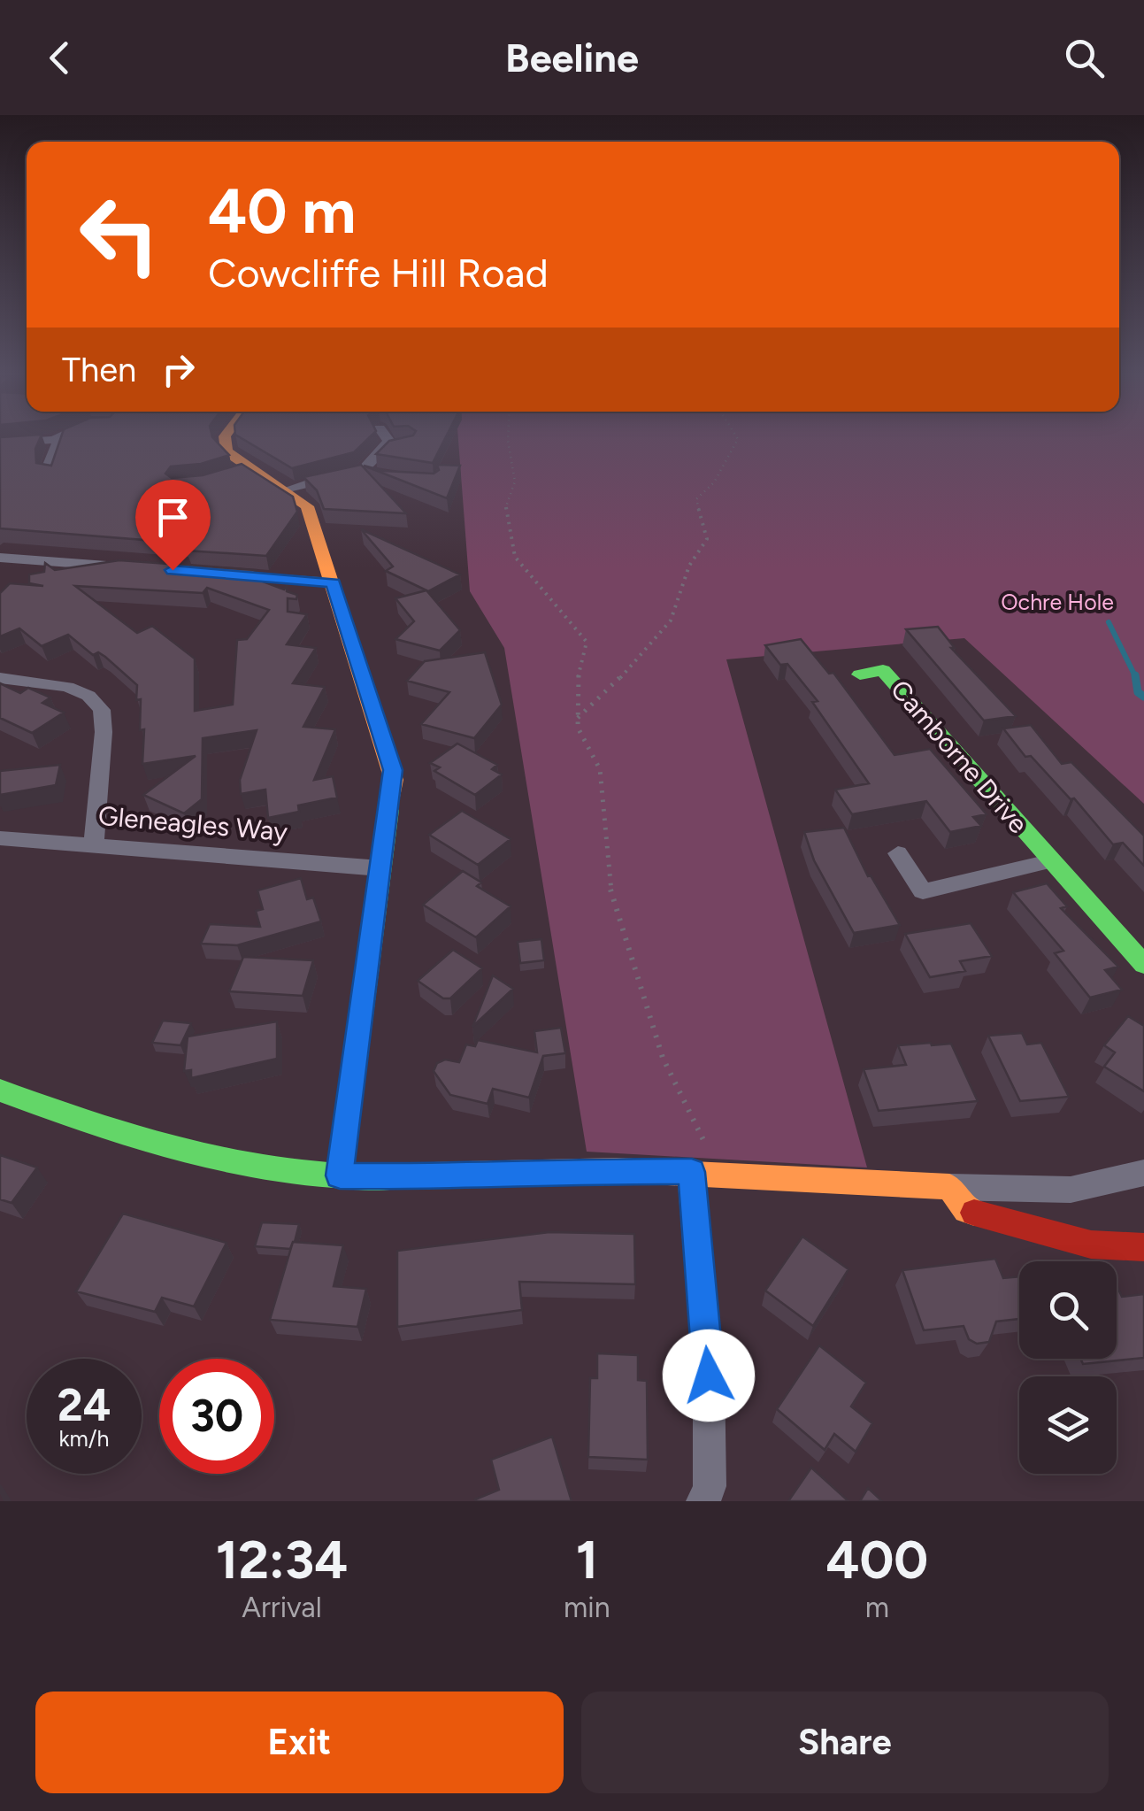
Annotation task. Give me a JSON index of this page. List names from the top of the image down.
{
  "streets": {
    "street": ["Camborne Drive", "Gleneagles Way"]
  },
  "parks": ["Ochre Hole"],
  "page": {
    "header": "Beeline",
    "turn": ["40 m", "Cowcliffe Hill Road"],
    "then": "Then",
    "speed": "24 km/h",
    "limit": "30",
    "eta": [
      "12:34",
      "Arrival",
      "1",
      "min",
      "400",
      "m"
    ],
    "buttons": ["Exit", "Share"]
  }
}
